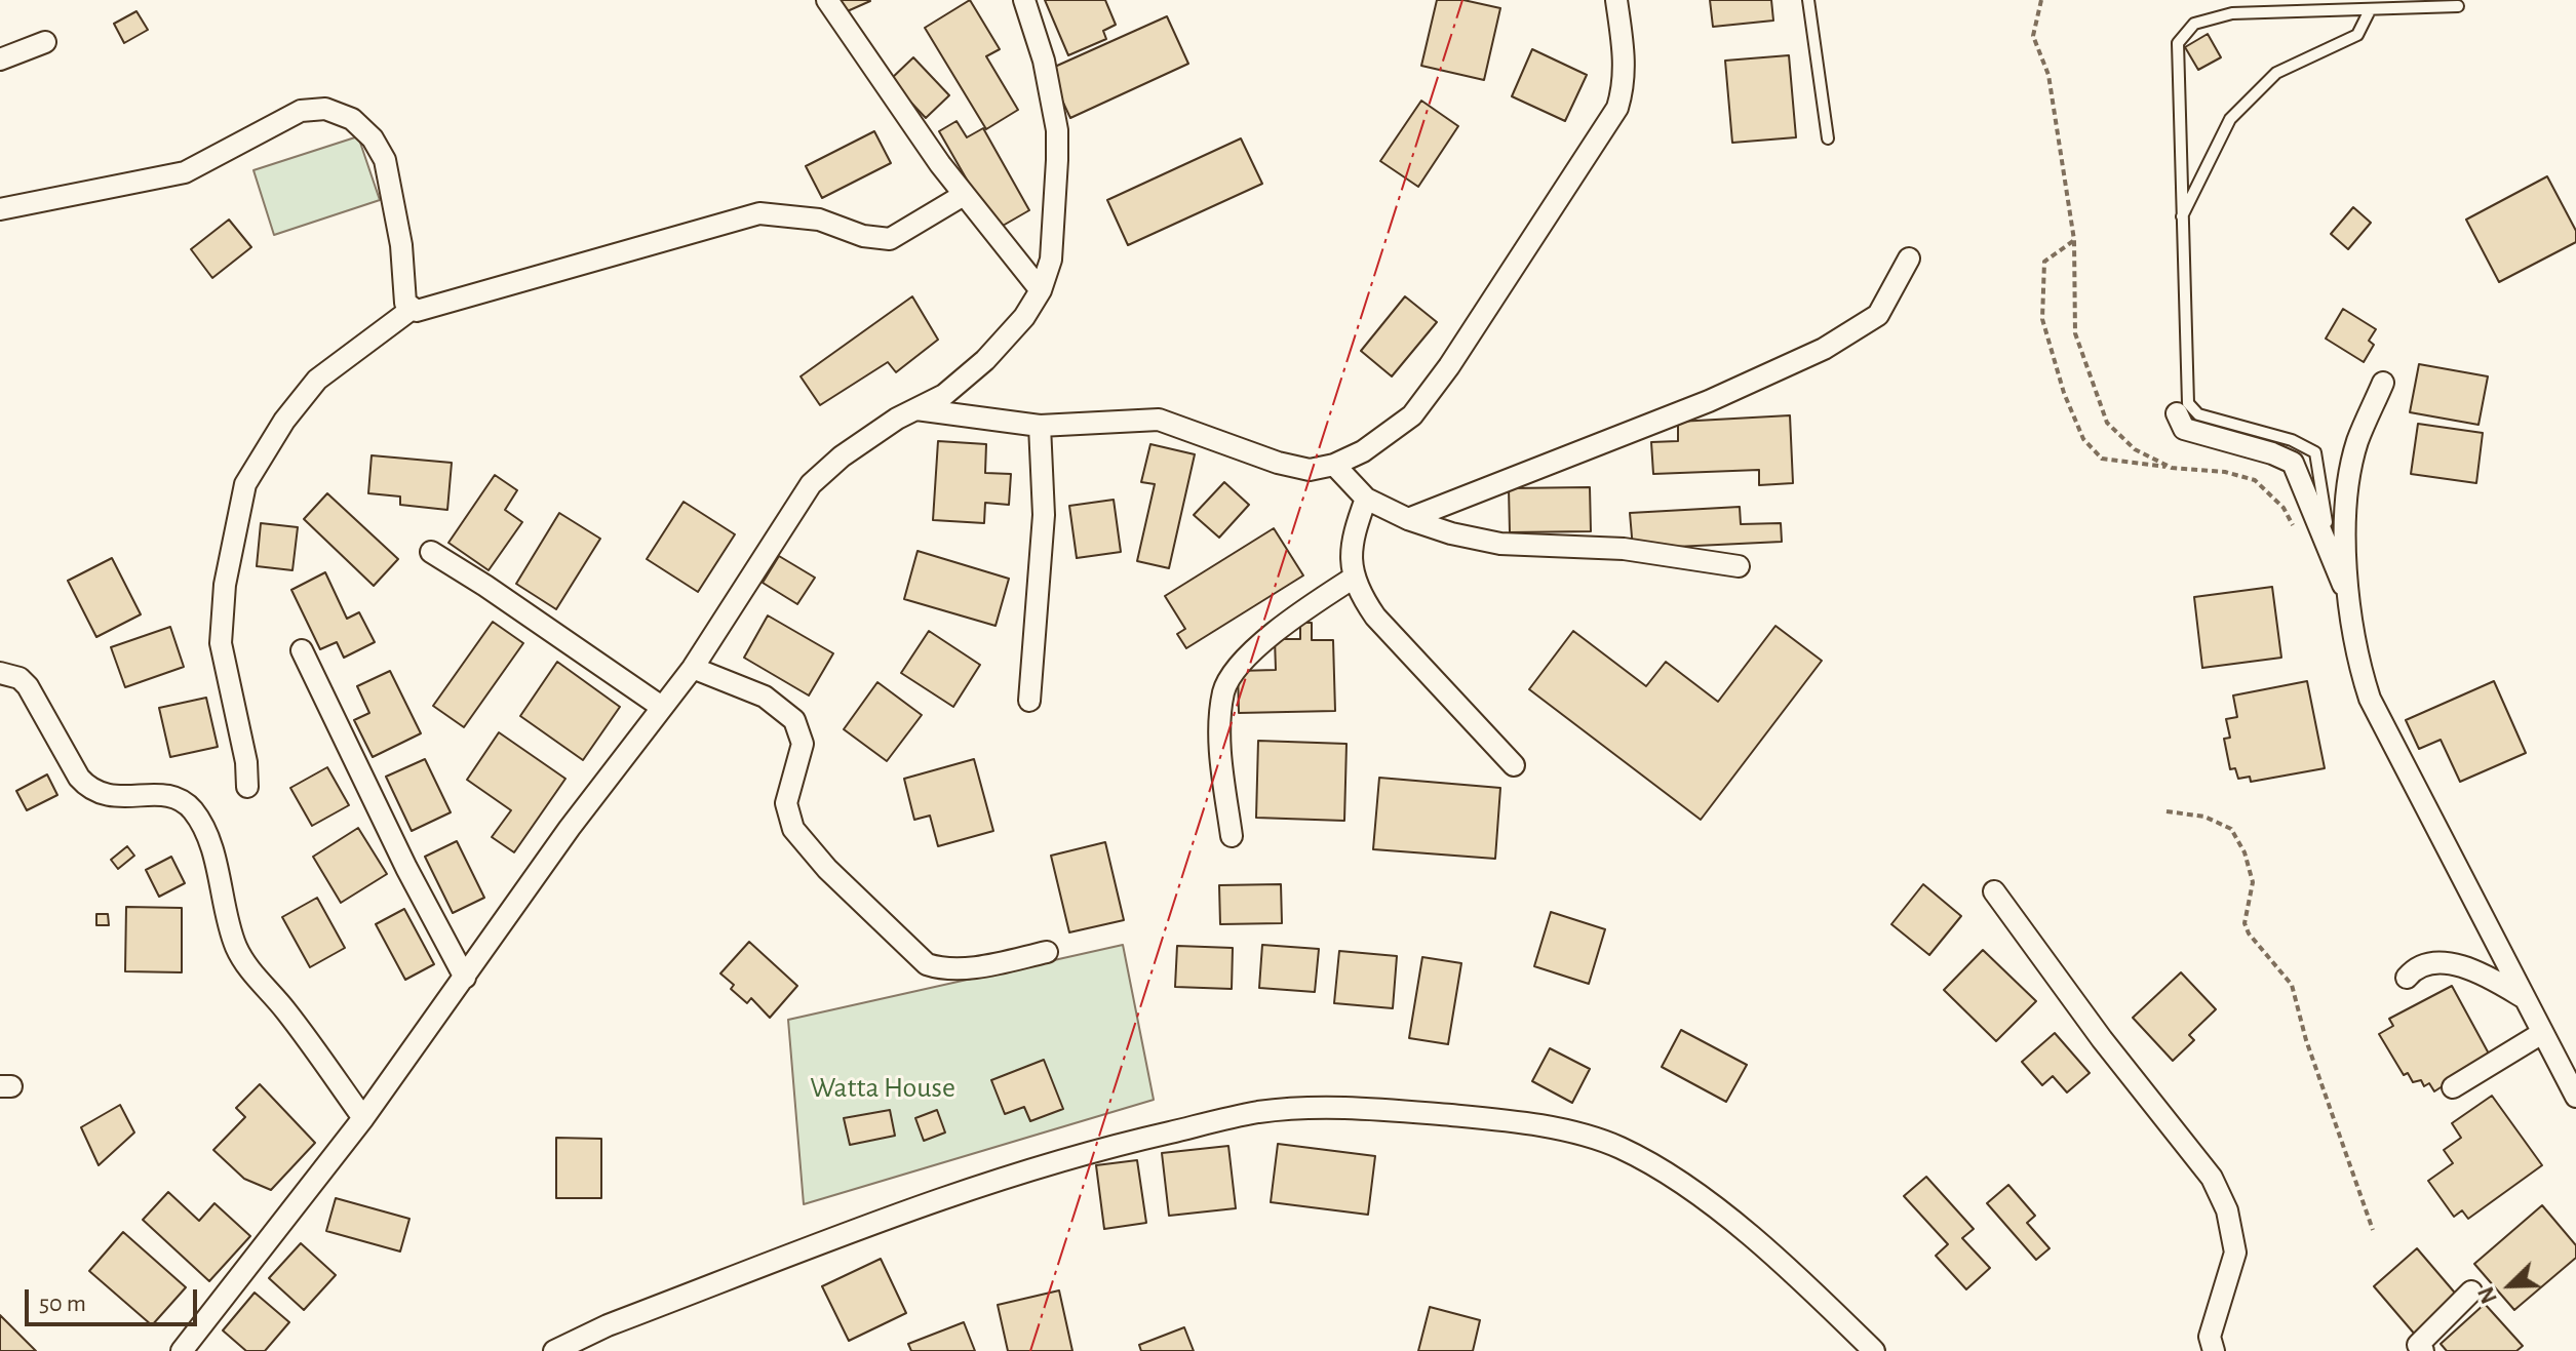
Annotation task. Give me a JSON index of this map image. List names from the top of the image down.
{
  "parks": ["Watta House"],
  "scale_bar": "50 m",
  "north": "bottom left"
}
